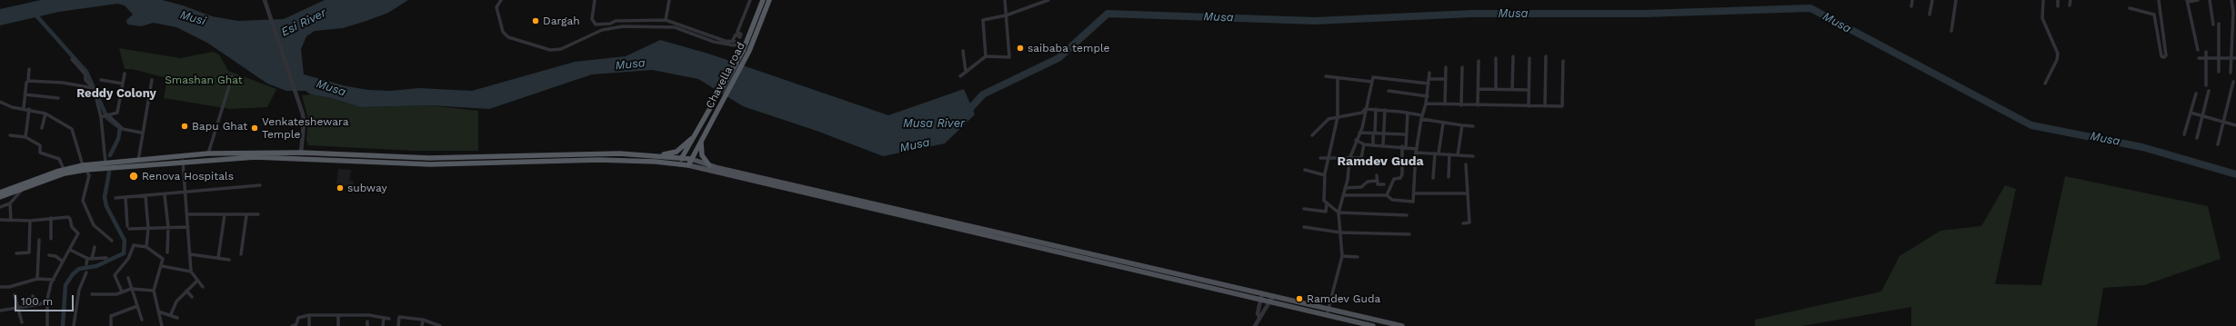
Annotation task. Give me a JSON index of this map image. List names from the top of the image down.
{
  "streets": {
    "highway": ["Chavella road"]
  },
  "districts": ["Reddy Colony", "Ramdev Guda"],
  "water": [
    "Musa",
    "Musi",
    "Esi River",
    "Musa River"
  ],
  "parks": ["Smashan Ghat"],
  "places": [
    "Dargah",
    "saibaba temple",
    "Bapu Ghat",
    "Venkateshewara Temple",
    "Renova Hospitals",
    "subway",
    "Ramdev Guda"
  ],
  "scale_bar": "100 m"
}
